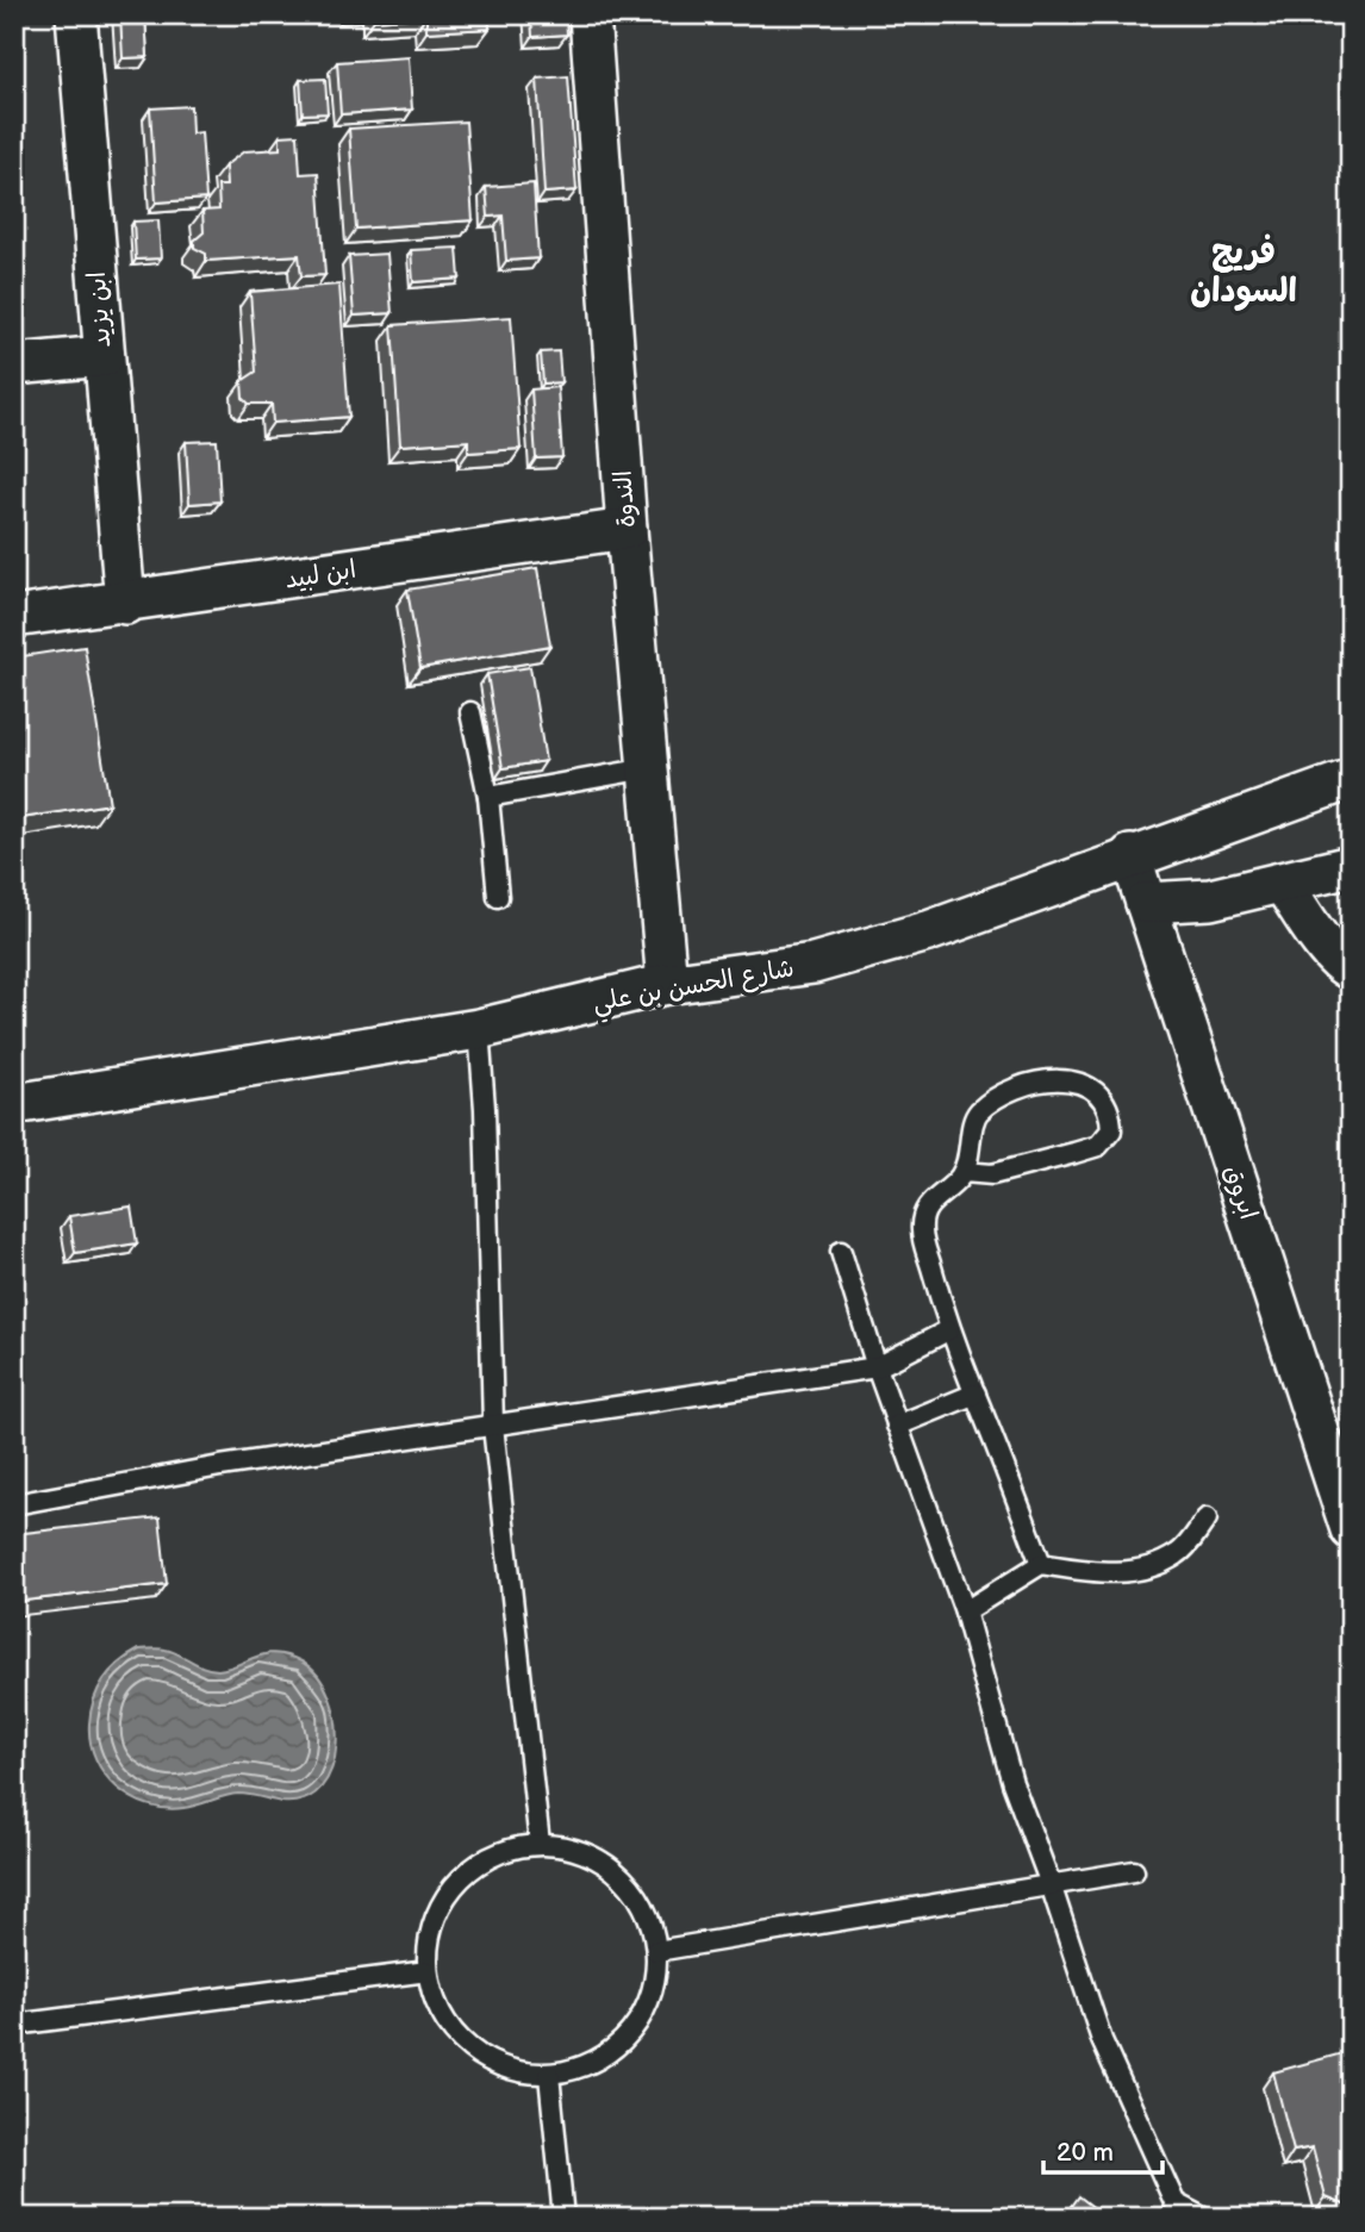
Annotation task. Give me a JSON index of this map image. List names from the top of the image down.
{
  "streets": {
    "street": [
      "ابن يزيد",
      "الندوة",
      "ابن لبيد",
      "شارع الحسن بن علي",
      "ابروق"
    ]
  },
  "crossings": [
    ["ابن يزيد", "ابن لبيد"],
    ["الندوة", "ابن لبيد"],
    ["الندوة", "شارع الحسن بن علي"],
    ["شارع الحسن بن علي", "ابروق"]
  ],
  "districts": ["فريج السودان"],
  "scale_bar": "20 m"
}
